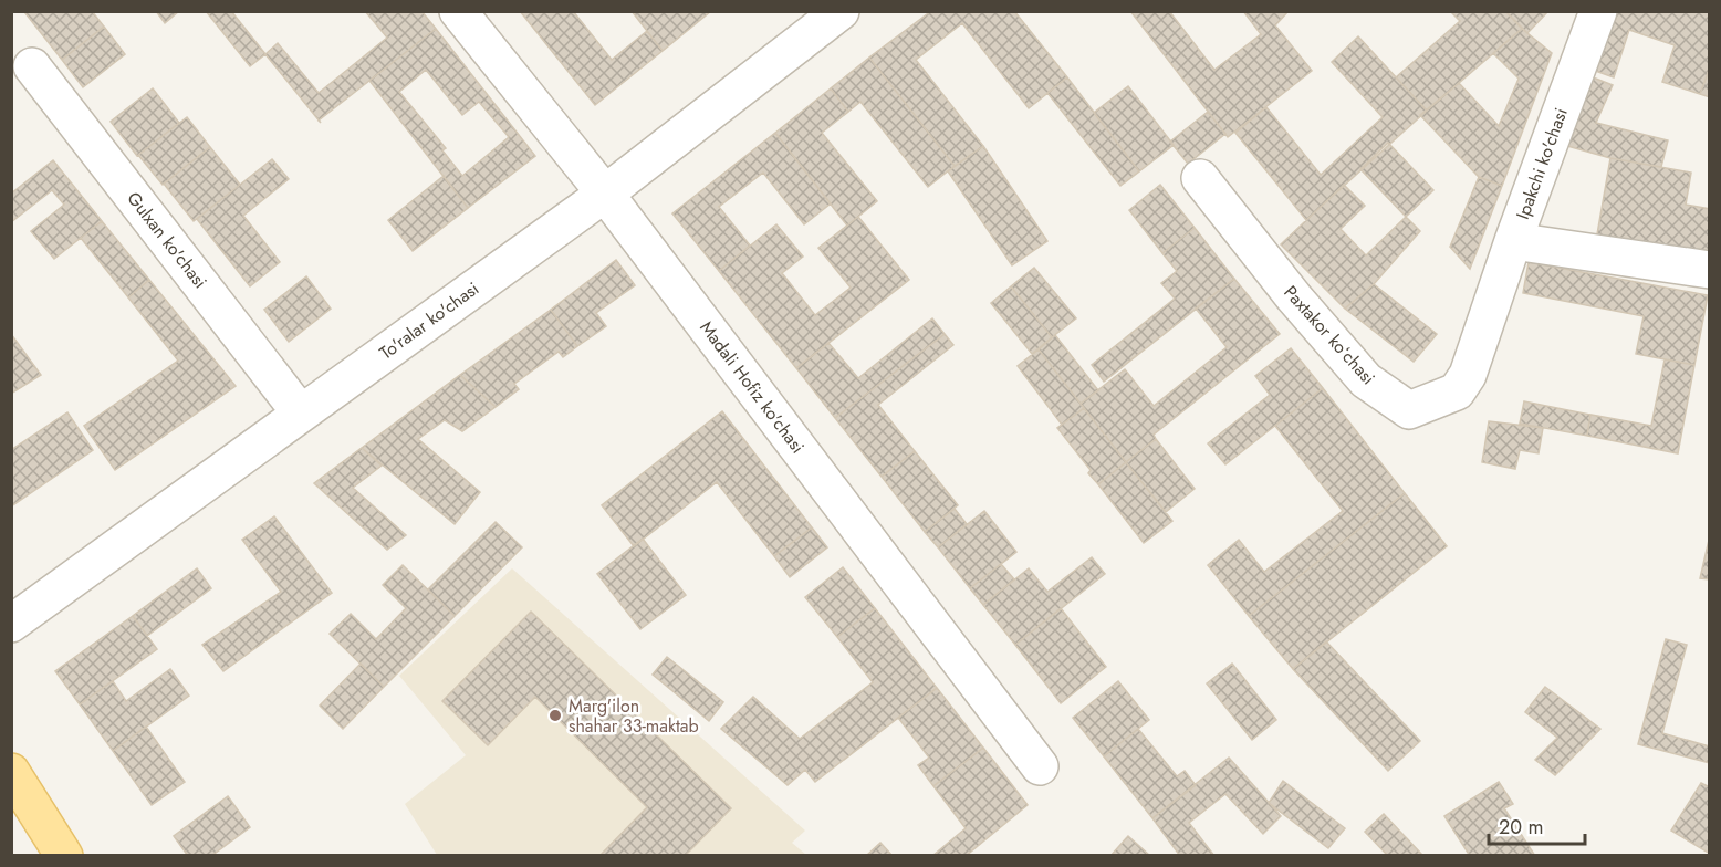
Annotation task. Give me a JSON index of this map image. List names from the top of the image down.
{
  "streets": {
    "street": [
      "Ipakchi ko'chasi",
      "Gulxan ko'chasi",
      "To'ralar ko'chasi",
      "Paxtakor koʻchasi",
      "Madali Hofiz ko'chasi"
    ]
  },
  "crossings": [
    ["Ipakchi ko'chasi", "Paxtakor koʻchasi"],
    ["Gulxan ko'chasi", "To'ralar ko'chasi"],
    ["To'ralar ko'chasi", "Madali Hofiz ko'chasi"]
  ],
  "places": ["Marg'ilon shahar 33-maktab"],
  "scale_bar": "20 m"
}
